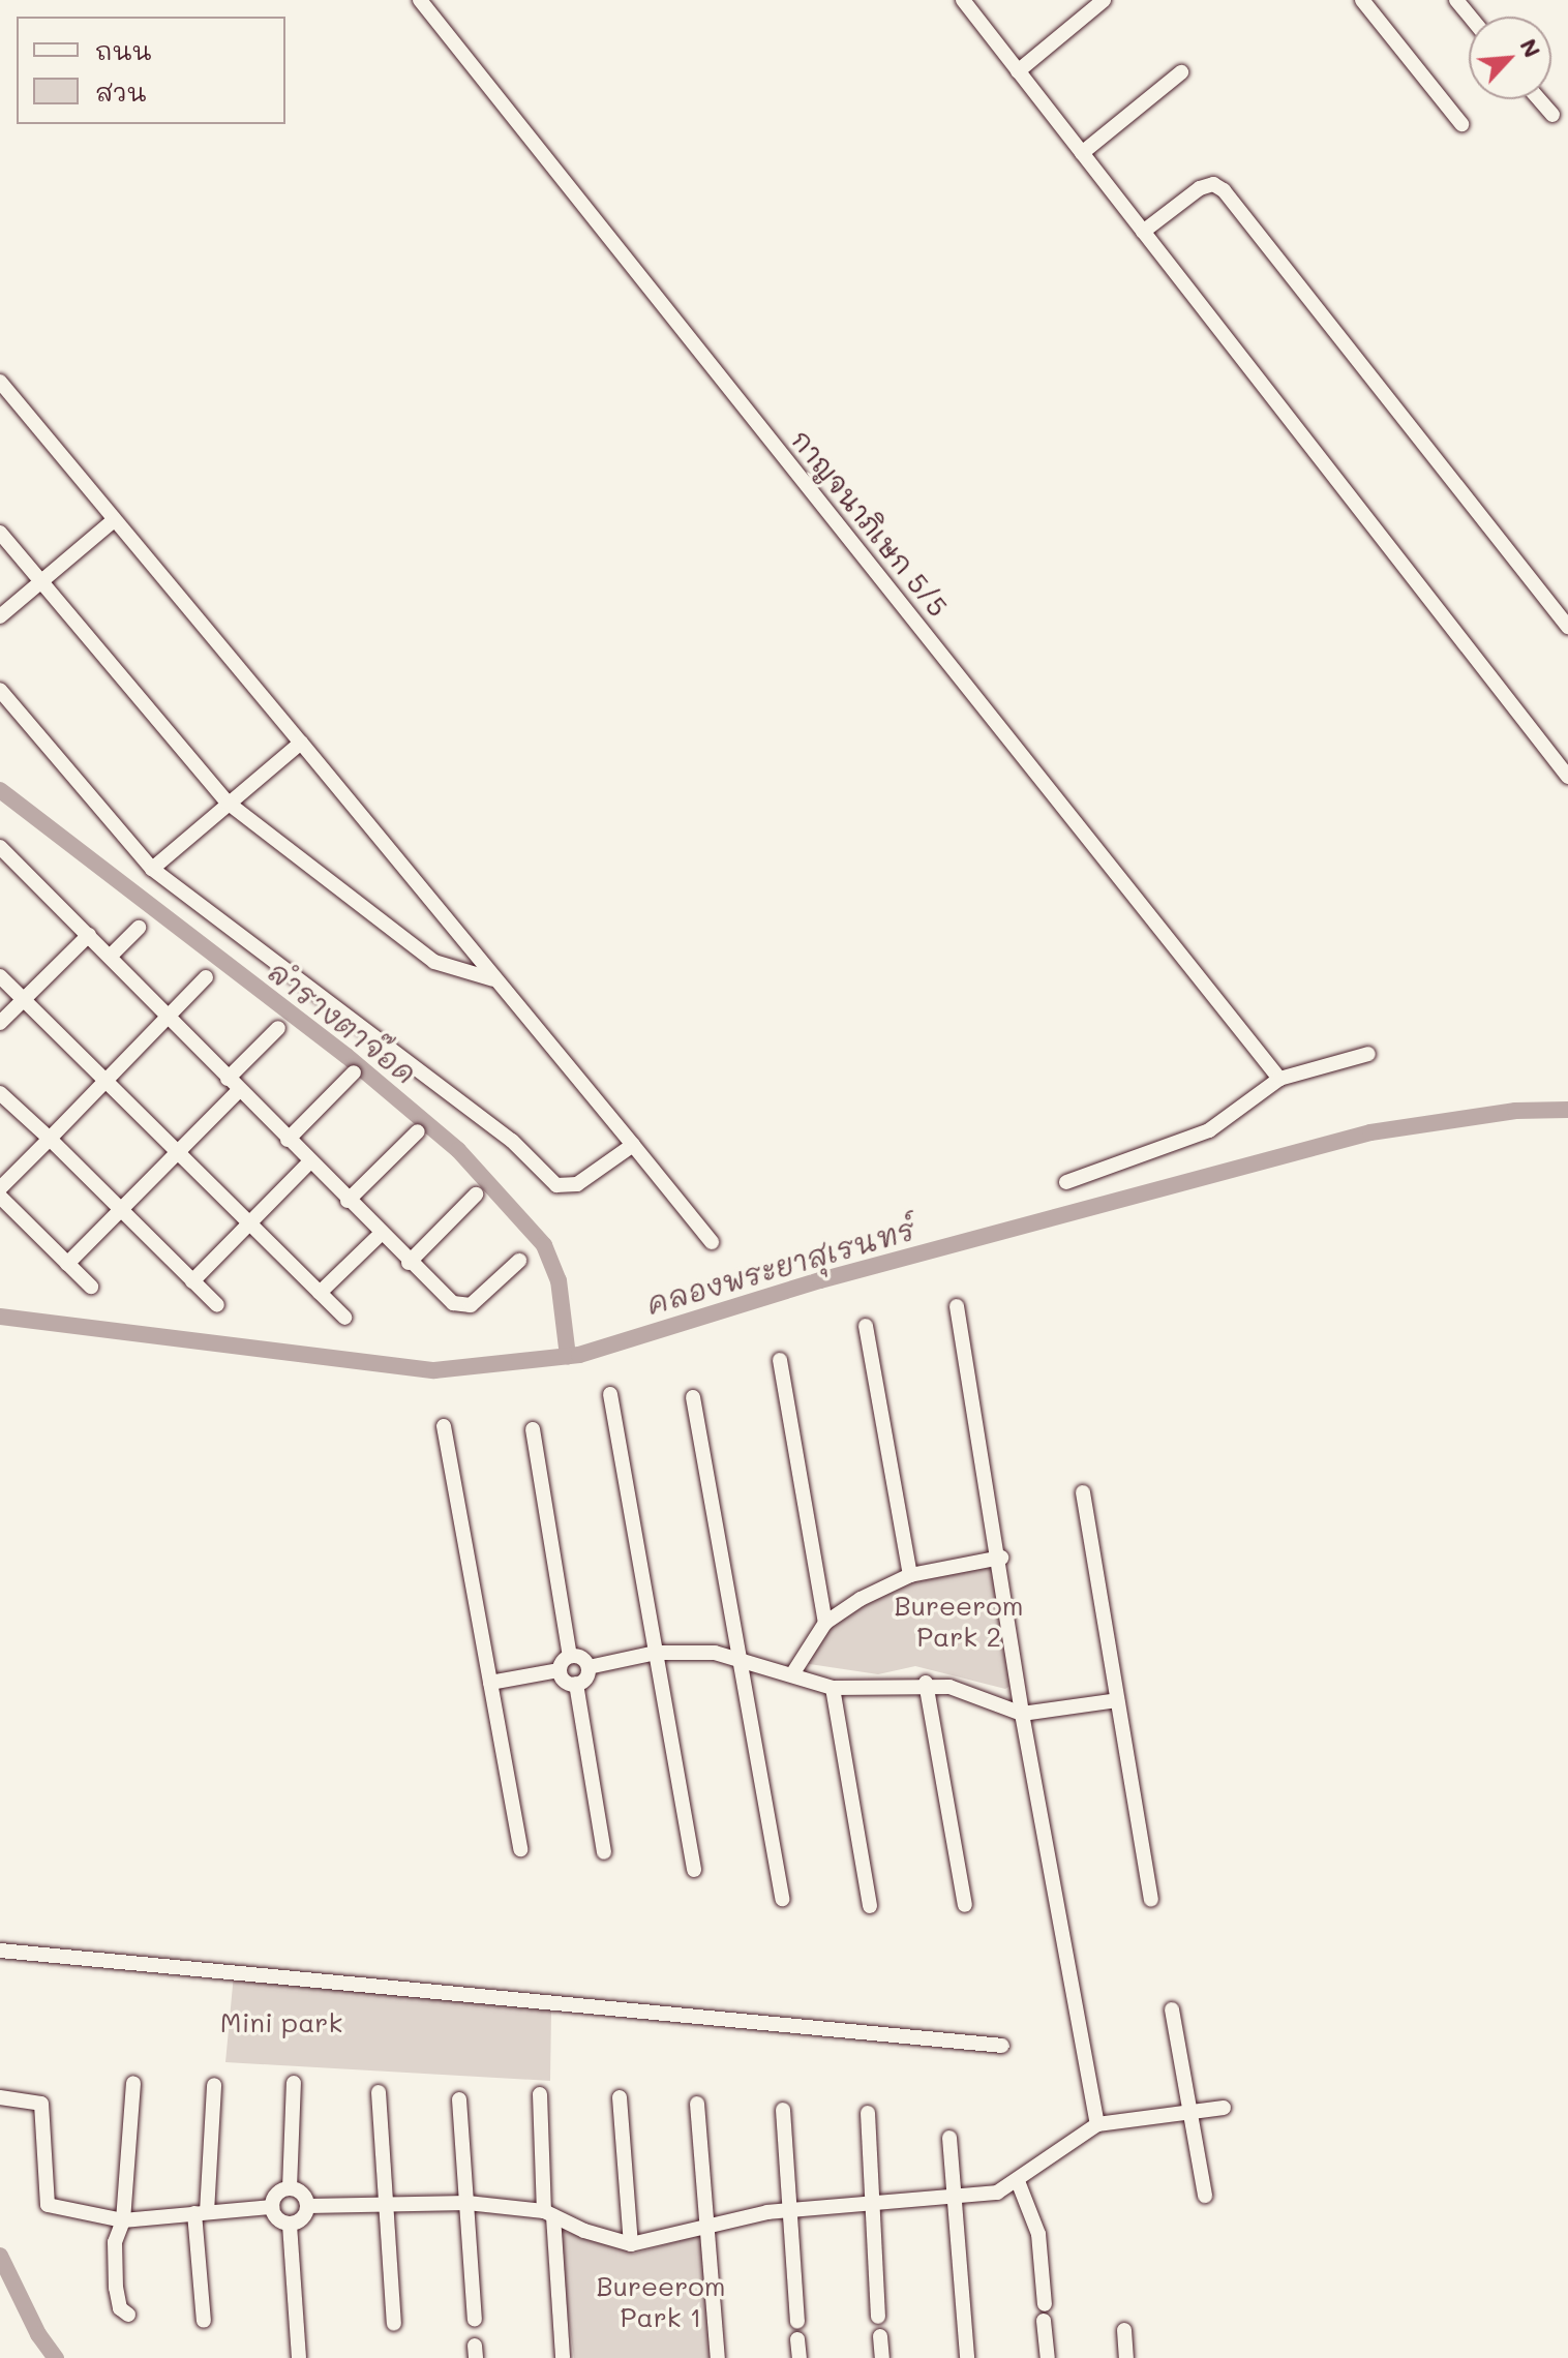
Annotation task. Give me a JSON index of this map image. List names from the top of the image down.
{
  "streets": {
    "street": ["กาญจนาภิเษก 5/5"]
  },
  "water": ["ลำรางตาจ๊อด", "คลองพระยาสุเรนทร์"],
  "parks": ["Bureerom Park 2", "Mini park", "Bureerom Park 1"],
  "legend": ["ถนน", "สวน"],
  "north": "top right"
}
